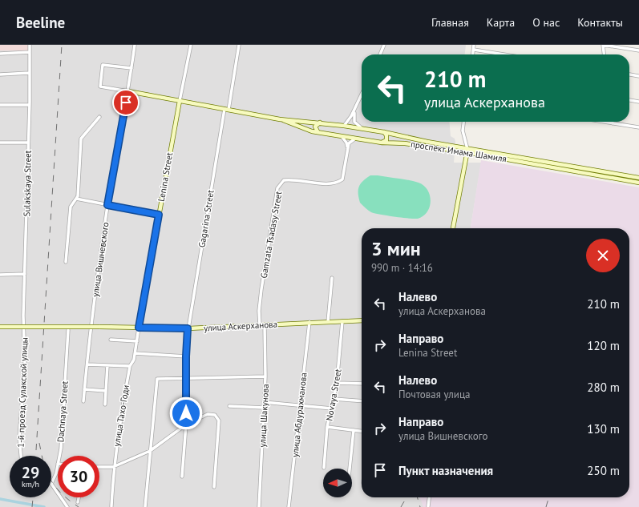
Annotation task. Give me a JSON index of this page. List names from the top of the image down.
{
  "streets": {
    "main road": ["проспект Имама Шамиля", "Lenina Street", "улица Аскерханова"],
    "street": [
      "Sulakskaya Street",
      "Gagarina Street",
      "Gamzata Tsadasy Street",
      "улица Вишневского",
      "1-й проезд Сулакской улицы",
      "Novaya Street",
      "Dachnaya Street",
      "улица Абдурахманова",
      "улица Тахо-Годи",
      "улица Шакунова"
    ]
  },
  "crossings": [
    ["проспект Имама Шамиля", "Lenina Street"],
    ["проспект Имама Шамиля", "Gagarina Street"],
    ["проспект Имама Шамиля", "улица Вишневского"],
    ["Lenina Street", "улица Аскерханова"],
    ["Lenina Street", "улица Тахо-Годи"],
    ["Sulakskaya Street", "1-й проезд Сулакской улицы"],
    ["Gagarina Street", "улица Аскерханова"],
    ["Gamzata Tsadasy Street", "улица Аскерханова"],
    ["улица Аскерханова", "Novaya Street"],
    ["улица Аскерханова", "улица Абдурахманова"],
    ["улица Аскерханова", "улица Тахо-Годи"],
    ["улица Аскерханова", "улица Шакунова"]
  ],
  "north": "left",
  "page": {
    "header": "Beeline",
    "nav": [
      "Главная",
      "Карта",
      "О нас",
      "Контакты"
    ],
    "turn": ["210 m", "улица Аскерханова"],
    "heading": ["3 мин", "990 m · 14:16"],
    "list": [
      {
        "name": "Налево",
        "note": "улица Аскерханова",
        "value": "210 m"
      },
      {
        "name": "Направо",
        "note": "Lenina Street",
        "value": "120 m"
      },
      {
        "name": "Налево",
        "note": "Почтовая улица",
        "value": "280 m"
      },
      {
        "name": "Направо",
        "note": "улица Вишневского",
        "value": "130 m"
      },
      {
        "name": "Пункт назначения",
        "value": "250 m"
      }
    ],
    "speed": "29 km/h",
    "limit": "30"
  }
}
